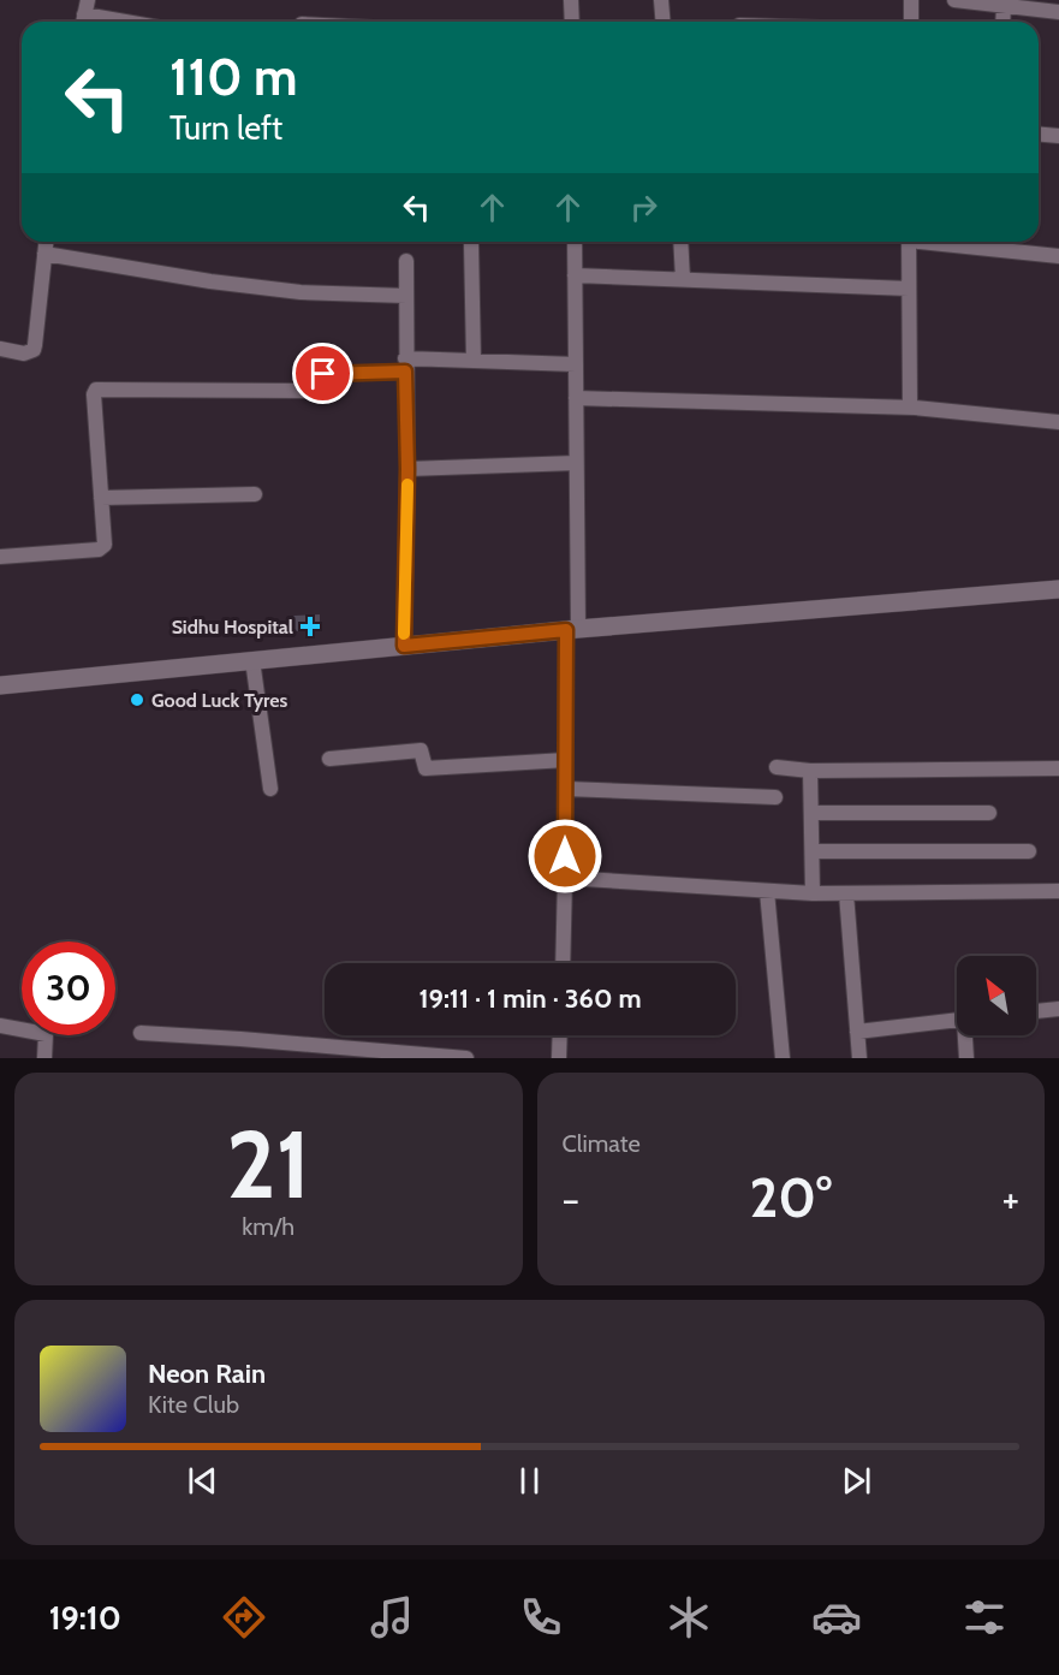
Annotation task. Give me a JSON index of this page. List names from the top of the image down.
{
  "places": {
    "health": ["Sidhu Hospital"],
    "other": ["Good Luck Tyres"]
  },
  "north": "top left",
  "page": {
    "turn": ["110 m", "Turn left"],
    "limit": "30",
    "trip": "19:11 · 1 min · 360 m",
    "tile": [
      ["21", "km/h"],
      "Climate"
    ],
    "heat": ["−", "20°", "+"],
    "song": ["Neon Rain", "Kite Club"],
    "tabs": "19:10"
  }
}
